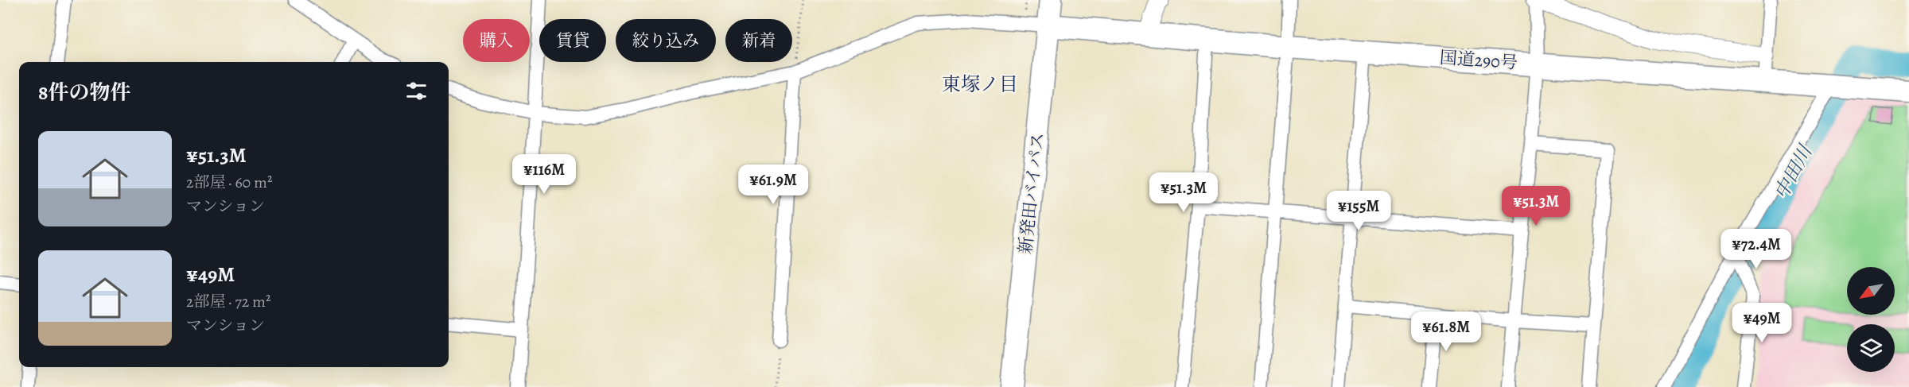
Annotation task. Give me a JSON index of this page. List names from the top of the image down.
{
  "streets": {
    "highway": ["国道290号", "新発田バイパス"]
  },
  "crossings": [
    ["国道290号", "新発田バイパス"]
  ],
  "districts": ["東塚ノ目"],
  "water": ["中田川"],
  "north": "bottom left",
  "page": {
    "chip": [
      "購入",
      "賃貸",
      "絞り込み",
      "新着"
    ],
    "heading": "8件の物件",
    "list": [
      {
        "name": "¥51.3M",
        "note": "2部屋 · 60 m² · マンション"
      },
      {
        "name": "¥49M",
        "note": "2部屋 · 72 m² · マンション"
      }
    ],
    "price": [
      "¥116M",
      "¥61.9M",
      "¥51.3M",
      "¥51.3M",
      "¥155M",
      "¥72.4M",
      "¥49M",
      "¥61.8M"
    ]
  }
}
